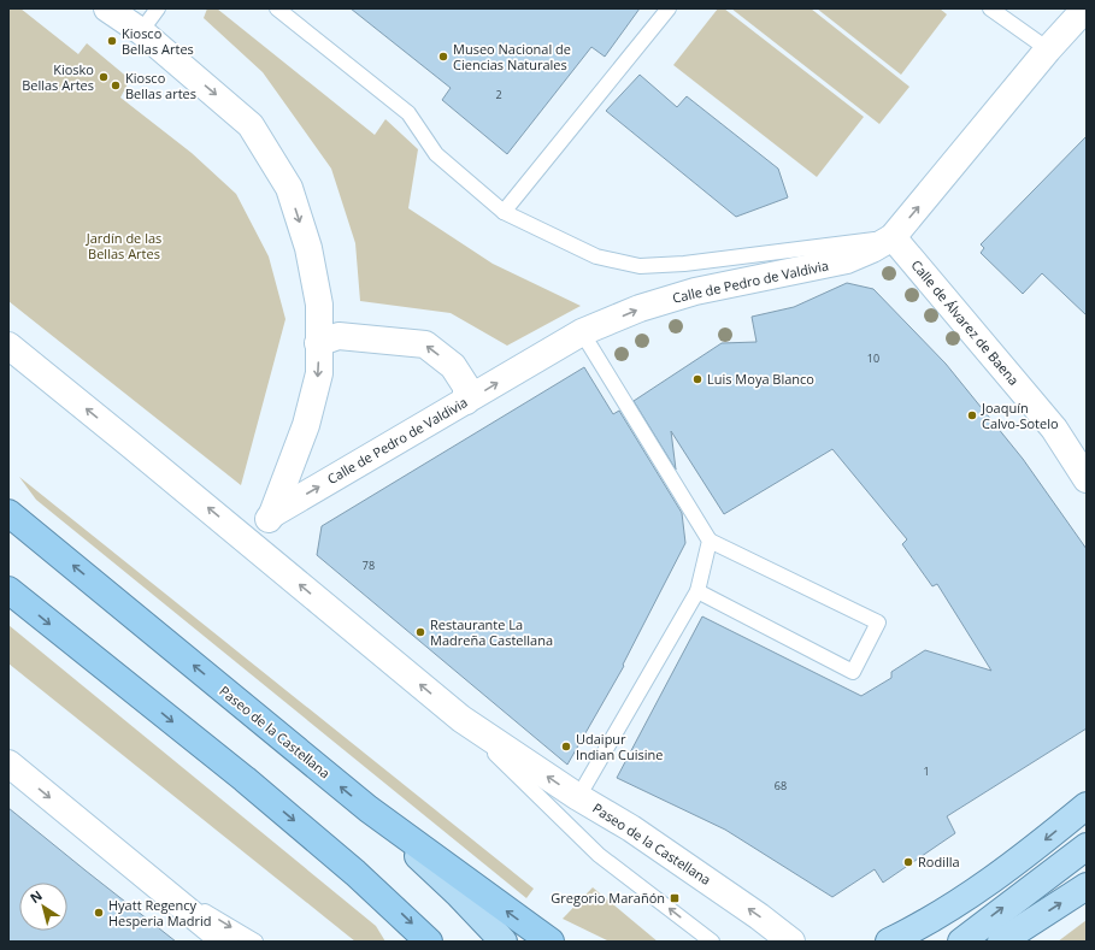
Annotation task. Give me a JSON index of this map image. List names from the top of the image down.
{
  "streets": {
    "highway": ["Paseo de la Castellana"],
    "street": ["Calle de Pedro de Valdivia", "Calle de Álvarez de Baena"]
  },
  "crossings": [
    ["Calle de Pedro de Valdivia", "Calle de Álvarez de Baena"]
  ],
  "one_way": ["Calle de Pedro de Valdivia", "Paseo de la Castellana"],
  "parks": ["Jardín de las Bellas Artes"],
  "places": {
    "other": [
      "Kiosco Bellas Artes",
      "Museo Nacional de Ciencias Naturales",
      "Kiosko Bellas Artes",
      "Kiosco Bellas artes",
      "Luis Moya Blanco",
      "Joaquín Calvo-Sotelo",
      "Restaurante La Madreña Castellana",
      "Udaipur Indian Cuisine",
      "Rodilla",
      "Hyatt Regency Hesperia Madrid"
    ],
    "transit": ["Gregorio Marañón"]
  },
  "house_numbers": [
    "2",
    "10",
    "78",
    "1",
    "68"
  ],
  "north": "top left"
}
